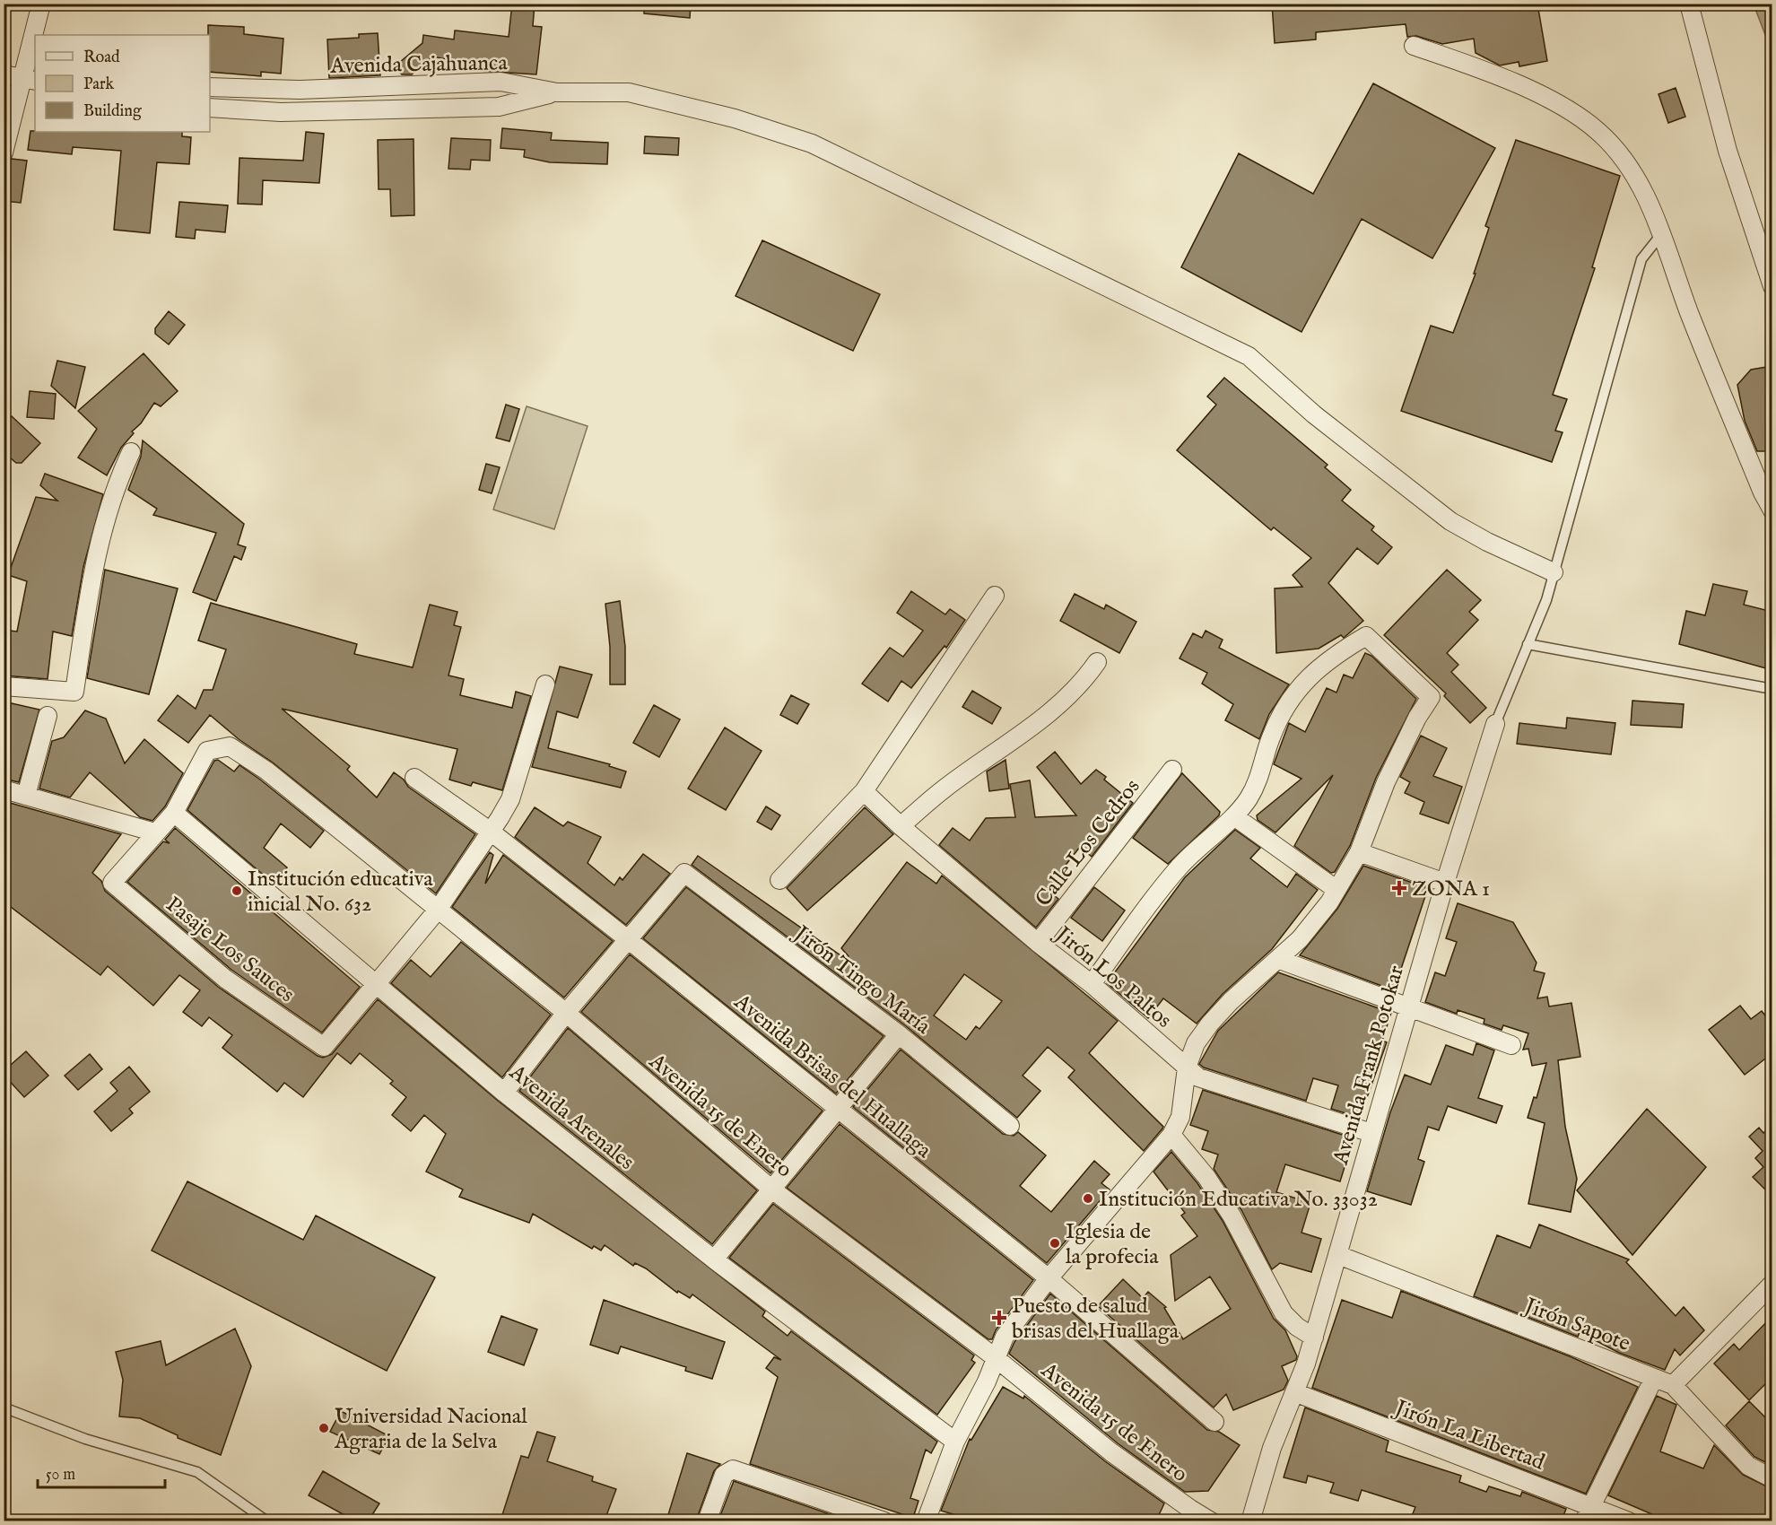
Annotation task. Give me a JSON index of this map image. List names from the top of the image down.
{
  "streets": {
    "street": [
      "Avenida Cajahuanca",
      "Calle Los Cedros",
      "Pasaje Los Sauces",
      "Jirón Los Paltos",
      "Jirón Tingo María",
      "Avenida Frank Potokar",
      "Avenida Brisas del Huallaga",
      "Avenida 15 de Enero",
      "Avenida Arenales",
      "Jirón Sapote",
      "Jirón La Libertad"
    ]
  },
  "crossings": [
    ["Calle Los Cedros", "Jirón Los Paltos"],
    ["Pasaje Los Sauces", "Avenida Arenales"],
    ["Jirón Los Paltos", "Avenida Frank Potokar"],
    ["Jirón Tingo María", "Avenida Brisas del Huallaga"],
    ["Avenida Frank Potokar", "Jirón Sapote"],
    ["Avenida Frank Potokar", "Jirón La Libertad"],
    ["Avenida 15 de Enero", "Avenida Arenales"]
  ],
  "places": {
    "health": ["ZONA 1", "Puesto de salud brisas del Huallaga"],
    "other": [
      "Institución educativa inicial No. 632",
      "Institución Educativa No. 33032",
      "Iglesia de la profecia",
      "Universidad Nacional Agraria de la Selva"
    ]
  },
  "legend": ["Road", "Park", "Building"],
  "scale_bar": "50 m"
}
